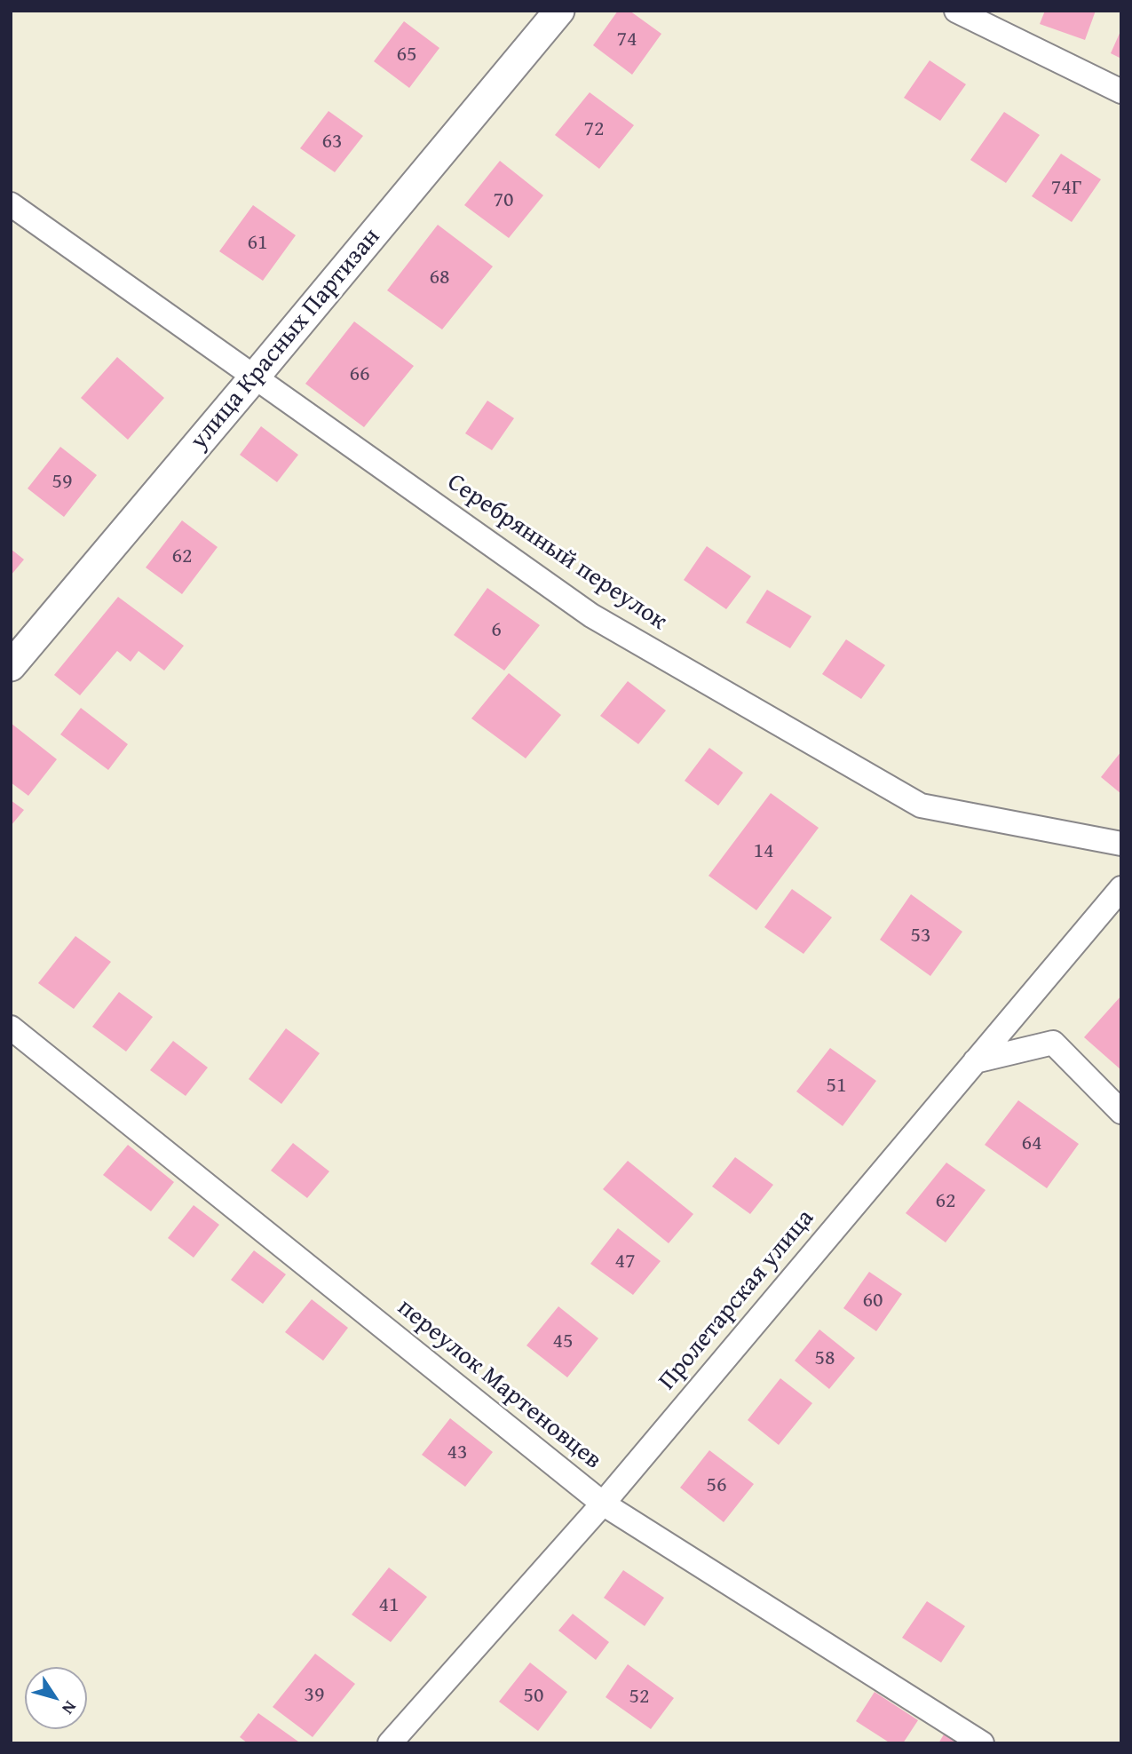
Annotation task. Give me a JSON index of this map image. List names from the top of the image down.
{
  "streets": {
    "street": [
      "улица Красных Партизан",
      "Серебрянный переулок",
      "Пролетарская улица",
      "переулок Мартеновцев"
    ]
  },
  "crossings": [
    ["улица Красных Партизан", "Серебрянный переулок"],
    ["Пролетарская улица", "переулок Мартеновцев"]
  ],
  "house_numbers": [
    "74",
    "65",
    "72",
    "63",
    "74Г",
    "70",
    "61",
    "68",
    "66",
    "59",
    "62",
    "6",
    "14",
    "53",
    "51",
    "64",
    "62",
    "47",
    "60",
    "45",
    "58",
    "43",
    "56",
    "41",
    "39",
    "50",
    "52"
  ],
  "north": "bottom right"
}
